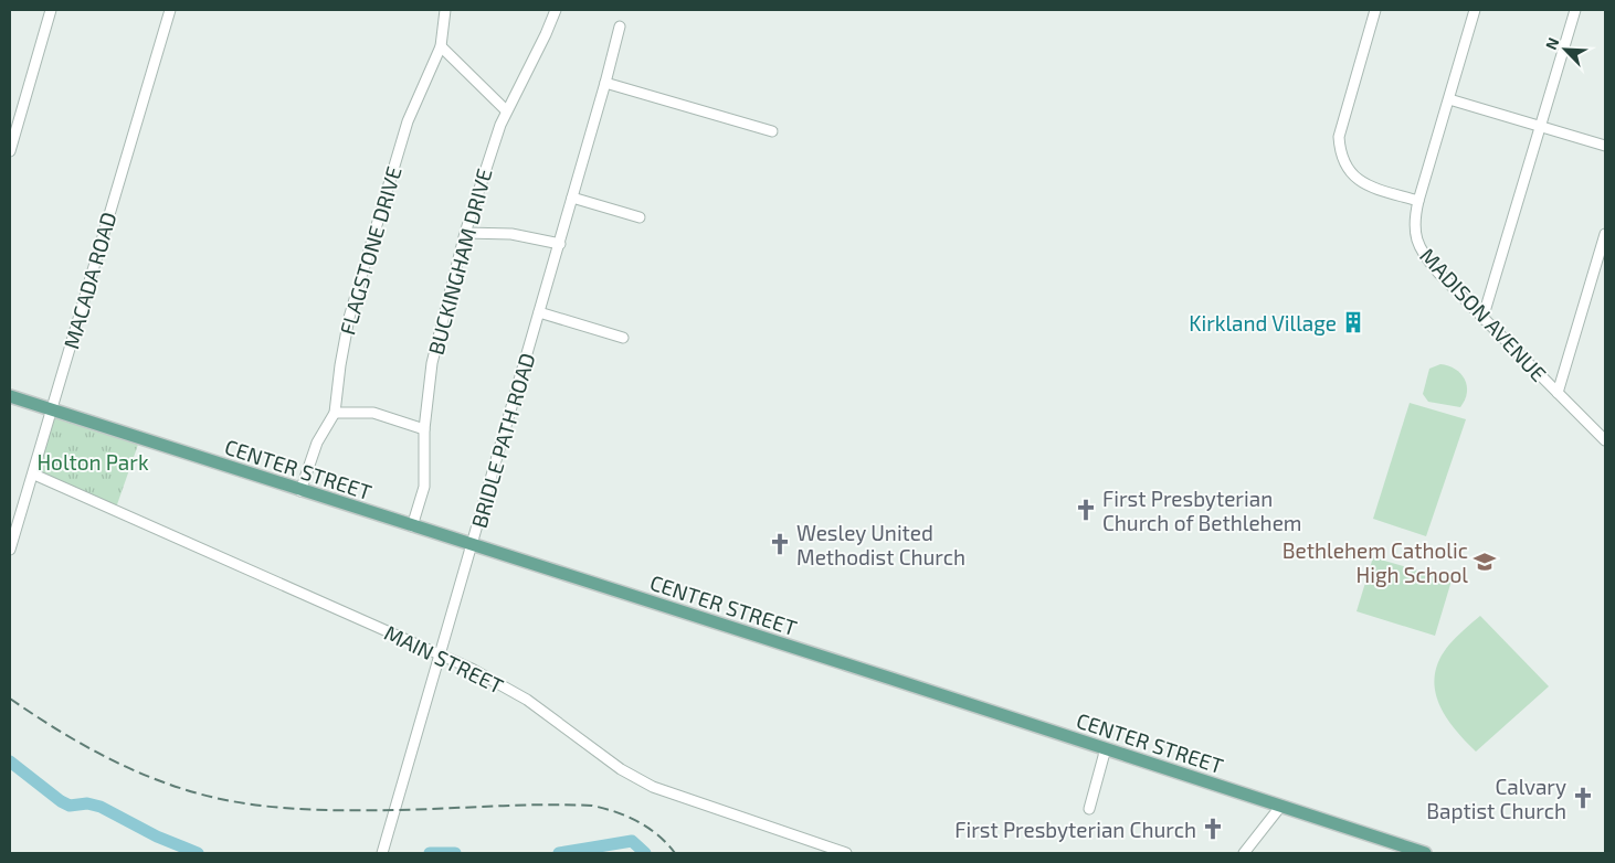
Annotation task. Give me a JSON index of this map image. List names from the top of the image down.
{
  "streets": {
    "main road": ["CENTER STREET"],
    "street": [
      "FLAGSTONE DRIVE",
      "BUCKINGHAM DRIVE",
      "MACADA ROAD",
      "MADISON AVENUE",
      "BRIDLE PATH ROAD",
      "MAIN STREET"
    ]
  },
  "crossings": [
    ["FLAGSTONE DRIVE", "CENTER STREET"],
    ["BUCKINGHAM DRIVE", "CENTER STREET"],
    ["MACADA ROAD", "CENTER STREET"],
    ["MACADA ROAD", "MAIN STREET"],
    ["BRIDLE PATH ROAD", "CENTER STREET"],
    ["BRIDLE PATH ROAD", "MAIN STREET"]
  ],
  "parks": ["Holton Park"],
  "places": {
    "building": ["Kirkland Village"],
    "church": [
      "First Presbyterian Church of Bethlehem",
      "Wesley United Methodist Church",
      "Calvary Baptist Church",
      "First Presbyterian Church"
    ],
    "school or university": ["Bethlehem Catholic High School"]
  },
  "north": "top left"
}
